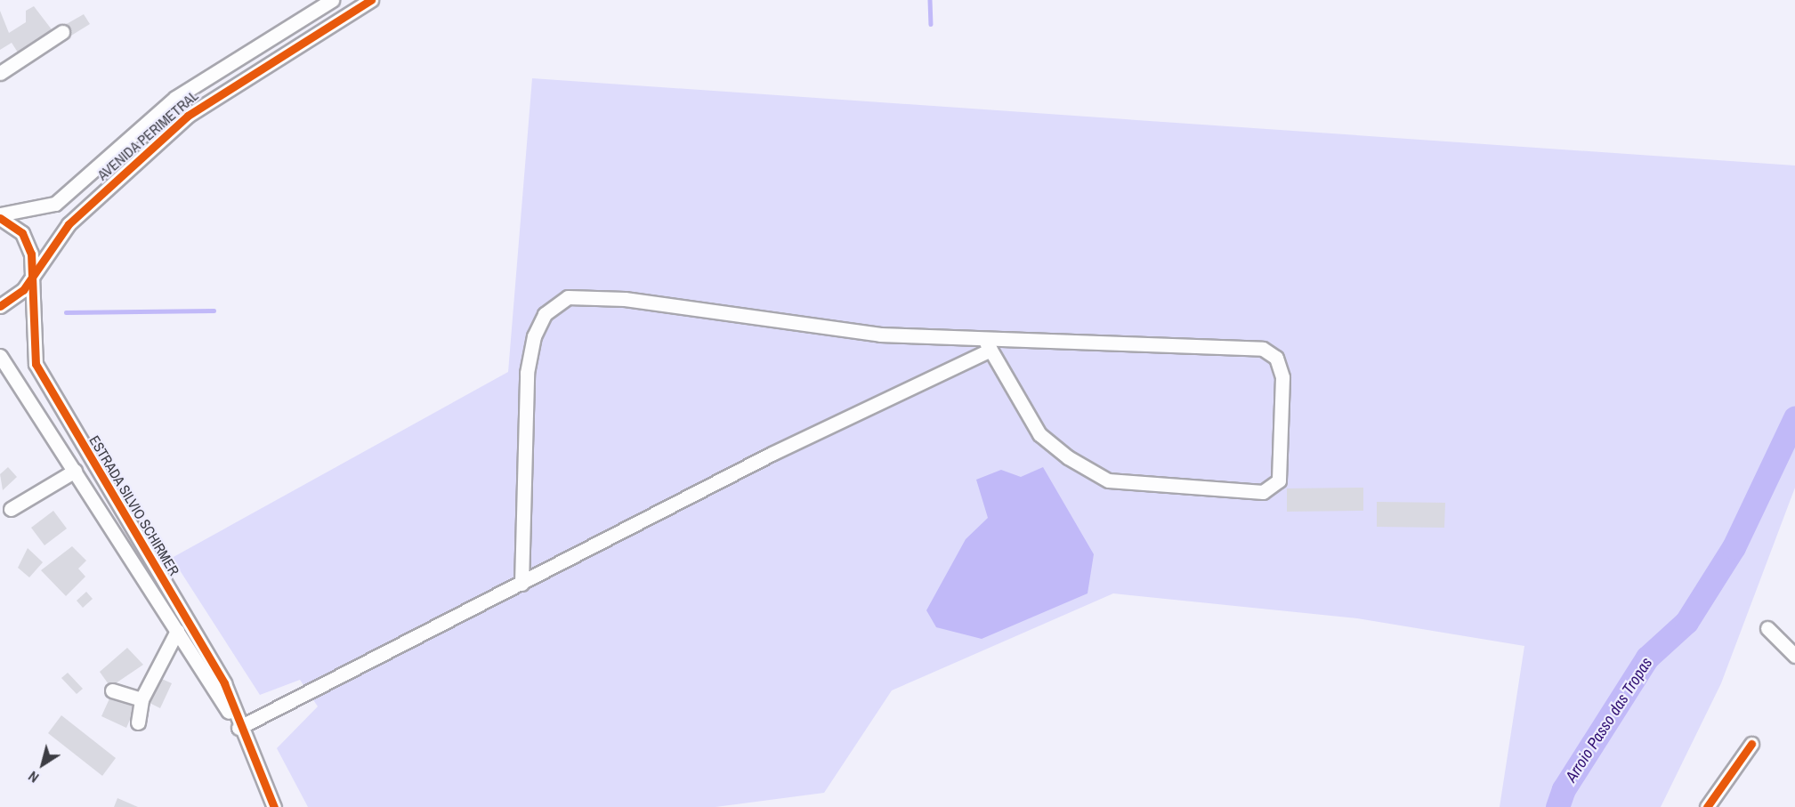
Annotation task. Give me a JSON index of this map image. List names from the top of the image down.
{
  "streets": {
    "street": ["AVENIDA PERIMETRAL", "ESTRADA SILVIO SCHIRMER"]
  },
  "crossings": [
    ["AVENIDA PERIMETRAL", "ESTRADA SILVIO SCHIRMER"]
  ],
  "water": ["Arroio Passo das Tropas"],
  "north": "bottom left"
}
